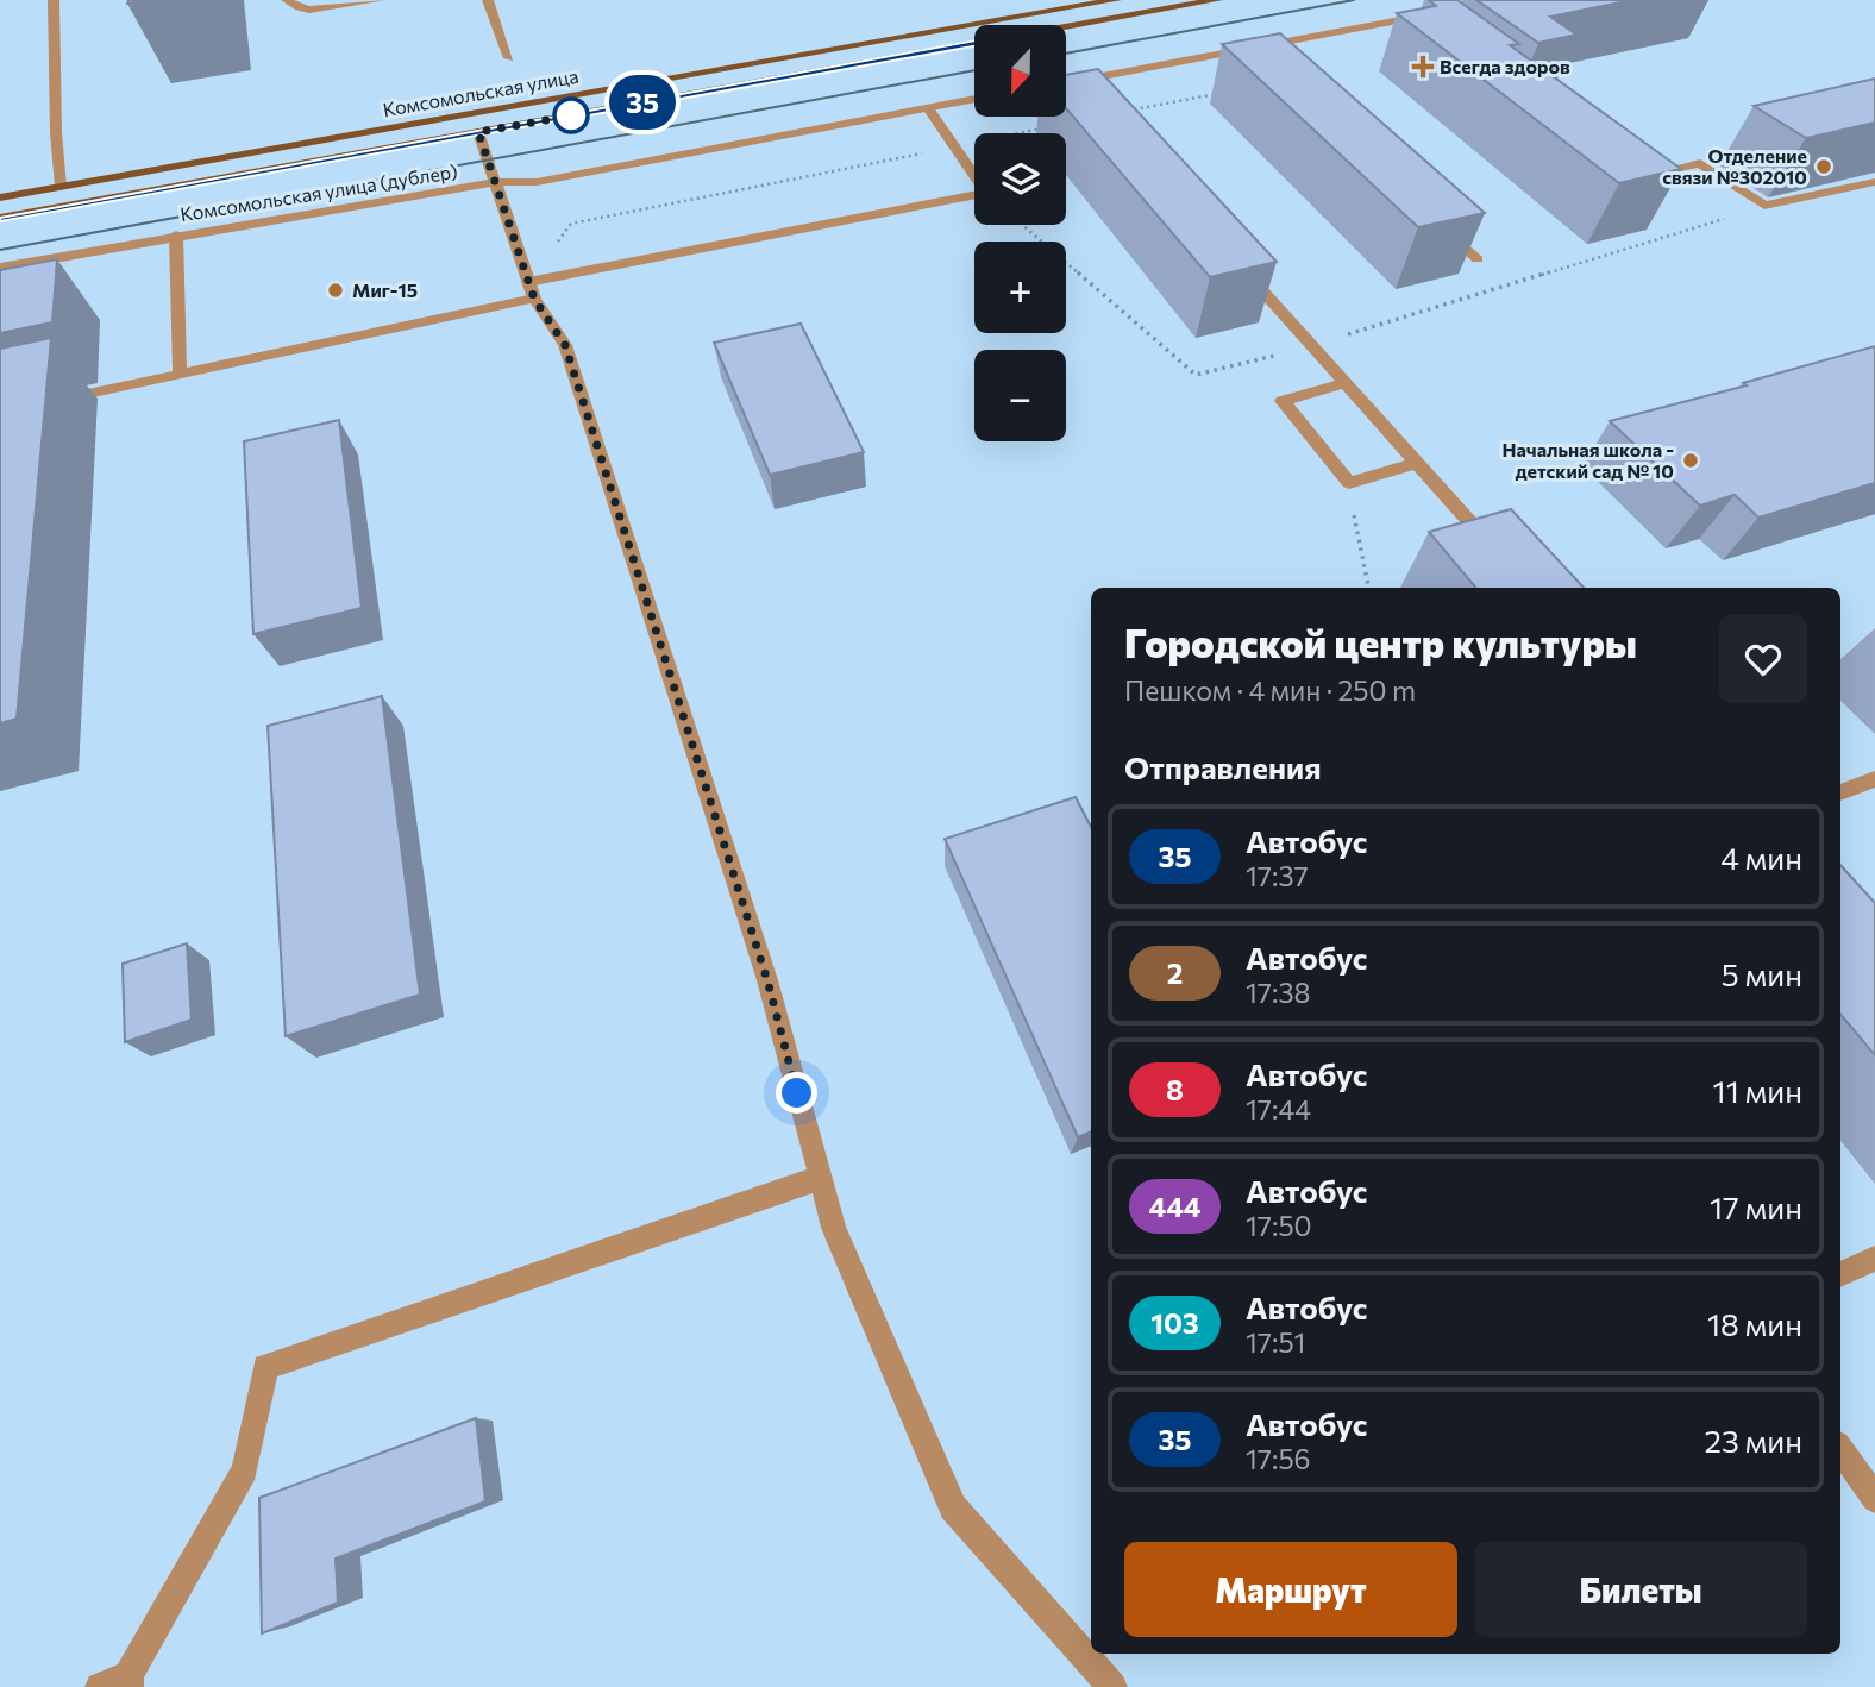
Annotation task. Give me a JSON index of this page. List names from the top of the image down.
{
  "streets": {
    "main road": ["Комсомольская улица"],
    "street": ["Комсомольская улица (дублер)"]
  },
  "places": {
    "health": ["Всегда здоров"],
    "other": ["Отделение связи №302010", "Миг-15", "Начальная школа - детский сад № 10"]
  },
  "lines": ["bus line 35"],
  "north": "bottom",
  "page": {
    "on_map": "35",
    "map_buttons": ["+", "−"],
    "heading": [
      ["Городской центр культуры", "Пешком · 4 мин · 250 m"],
      "Отправления"
    ],
    "list": [
      {
        "mark": "35",
        "name": "Автобус",
        "note": "17:37",
        "value": "4 мин"
      },
      {
        "mark": "2",
        "name": "Автобус",
        "note": "17:38",
        "value": "5 мин"
      },
      {
        "mark": "8",
        "name": "Автобус",
        "note": "17:44",
        "value": "11 мин"
      },
      {
        "mark": "444",
        "name": "Автобус",
        "note": "17:50",
        "value": "17 мин"
      },
      {
        "mark": "103",
        "name": "Автобус",
        "note": "17:51",
        "value": "18 мин"
      },
      {
        "mark": "35",
        "name": "Автобус",
        "note": "17:56",
        "value": "23 мин"
      }
    ],
    "buttons": ["Маршрут", "Билеты"]
  }
}
